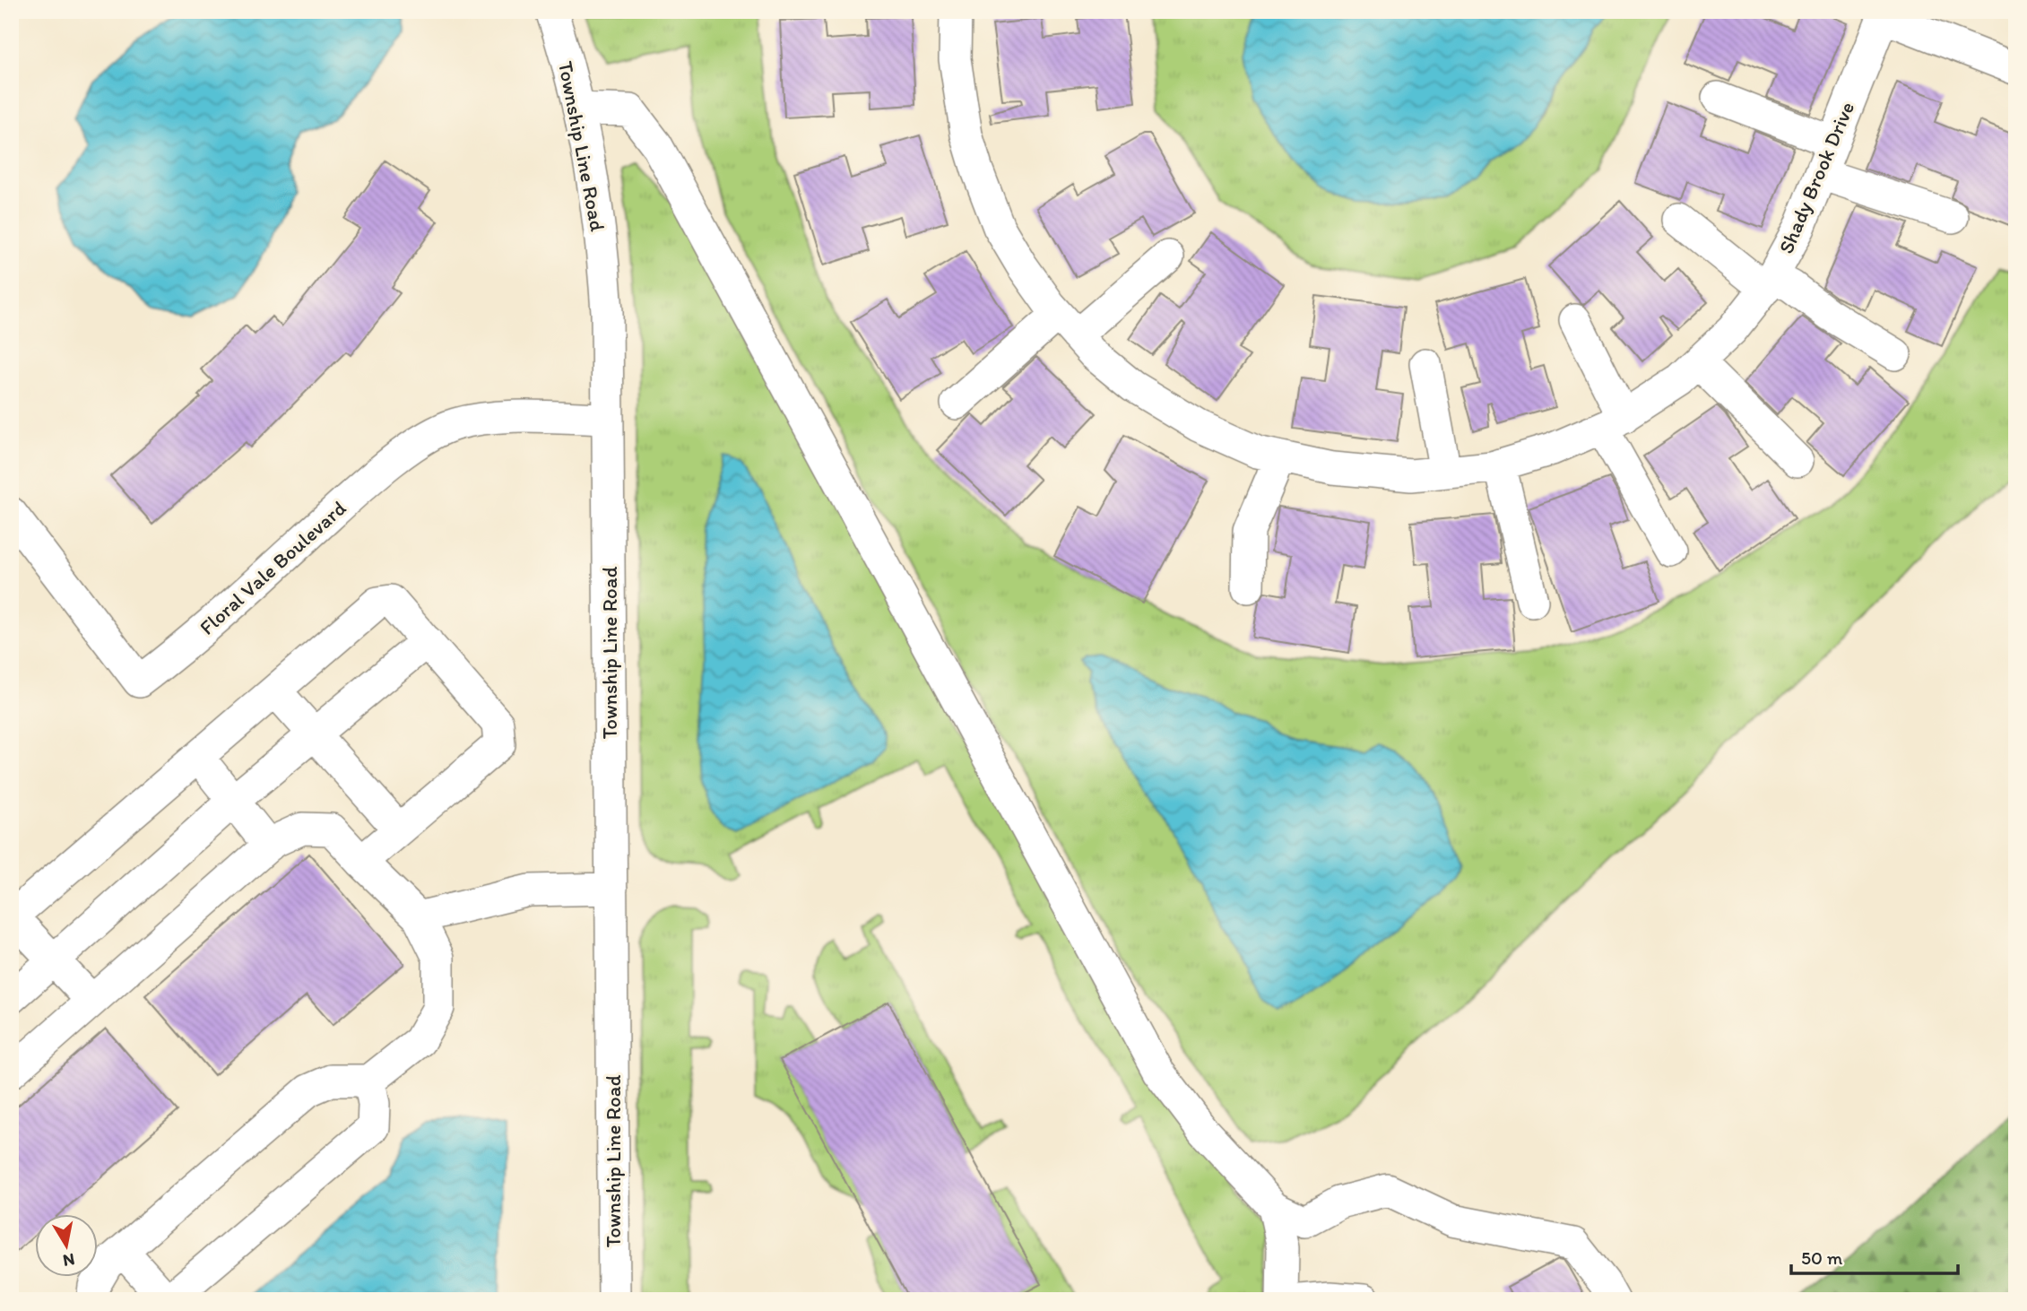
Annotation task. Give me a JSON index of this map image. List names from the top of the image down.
{
  "streets": {
    "street": ["Township Line Road", "Shady Brook Drive", "Floral Vale Boulevard"]
  },
  "crossings": [
    ["Township Line Road", "Floral Vale Boulevard"]
  ],
  "scale_bar": "50 m",
  "north": "bottom"
}
